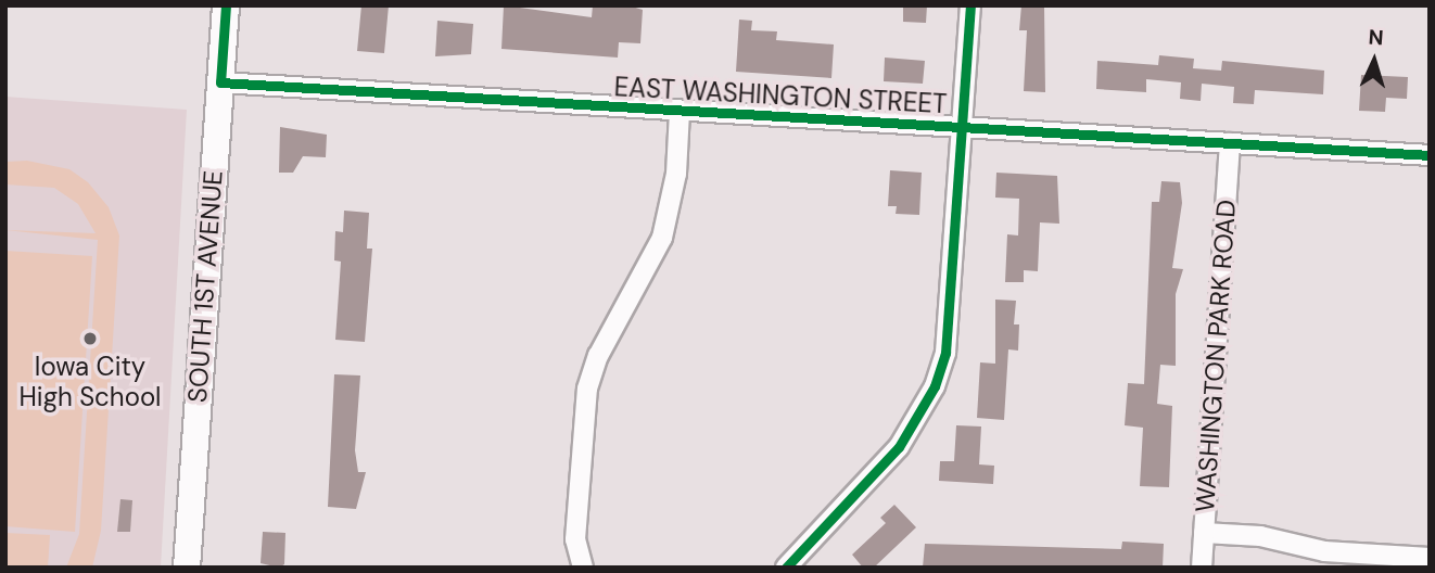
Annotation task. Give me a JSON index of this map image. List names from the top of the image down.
{
  "streets": {
    "main road": ["SOUTH 1ST AVENUE"],
    "street": ["EAST WASHINGTON STREET", "WASHINGTON PARK ROAD"]
  },
  "crossings": [
    ["EAST WASHINGTON STREET", "SOUTH 1ST AVENUE"],
    ["EAST WASHINGTON STREET", "WASHINGTON PARK ROAD"]
  ],
  "places": ["Iowa City High School"],
  "north": "top"
}
